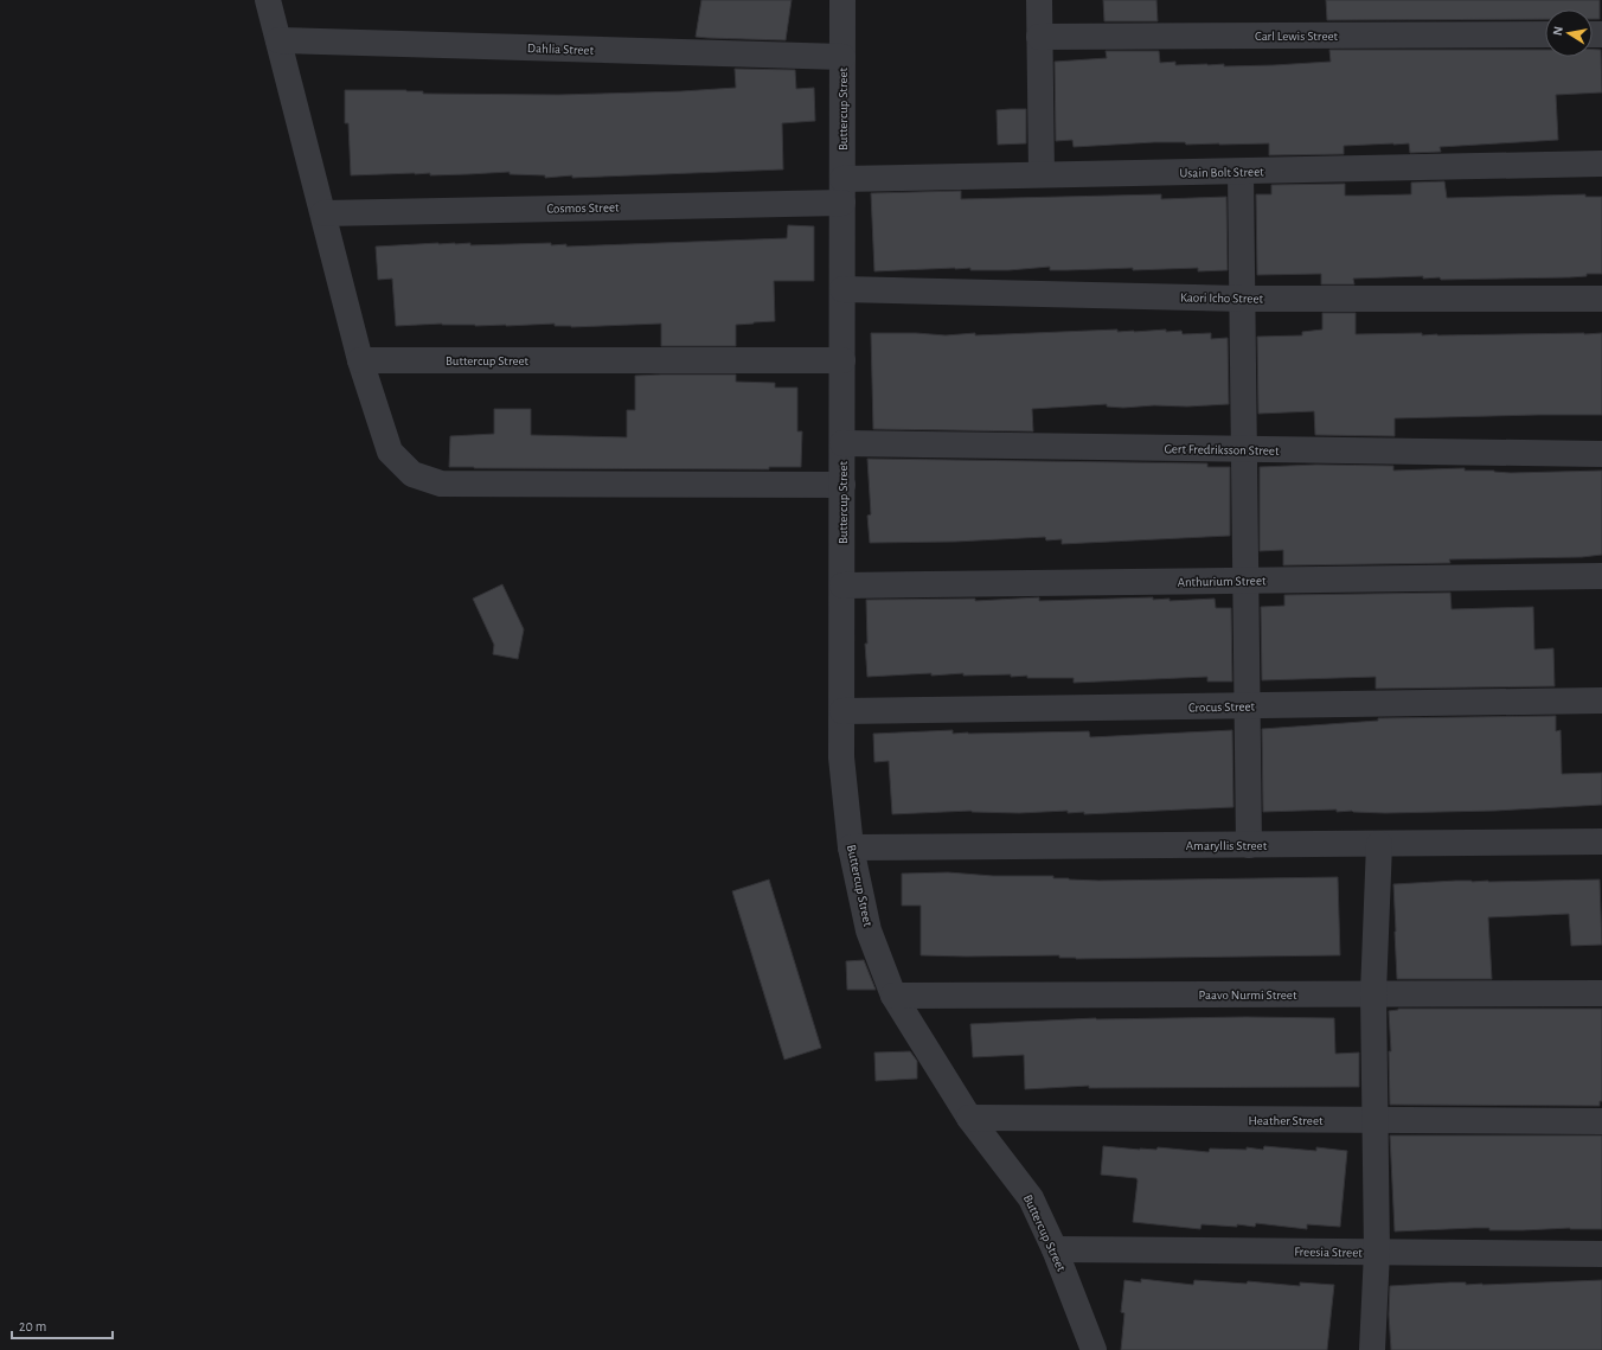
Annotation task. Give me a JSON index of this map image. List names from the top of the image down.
{
  "streets": {
    "street": [
      "Carl Lewis Street",
      "Dahlia Street",
      "Buttercup Street",
      "Usain Bolt Street",
      "Cosmos Street",
      "Kaori Icho Street",
      "Gert Fredriksson Street",
      "Anthurium Street",
      "Crocus Street",
      "Amaryllis Street",
      "Paavo Nurmi Street",
      "Heather Street",
      "Freesia Street"
    ]
  },
  "crossings": [
    ["Dahlia Street", "Buttercup Street"],
    ["Buttercup Street", "Usain Bolt Street"],
    ["Buttercup Street", "Cosmos Street"],
    ["Buttercup Street", "Kaori Icho Street"],
    ["Buttercup Street", "Gert Fredriksson Street"],
    ["Buttercup Street", "Anthurium Street"],
    ["Buttercup Street", "Crocus Street"],
    ["Buttercup Street", "Amaryllis Street"],
    ["Buttercup Street", "Paavo Nurmi Street"],
    ["Buttercup Street", "Heather Street"],
    ["Buttercup Street", "Freesia Street"],
    ["Usain Bolt Street", "Cosmos Street"]
  ],
  "scale_bar": "20 m",
  "north": "left"
}
